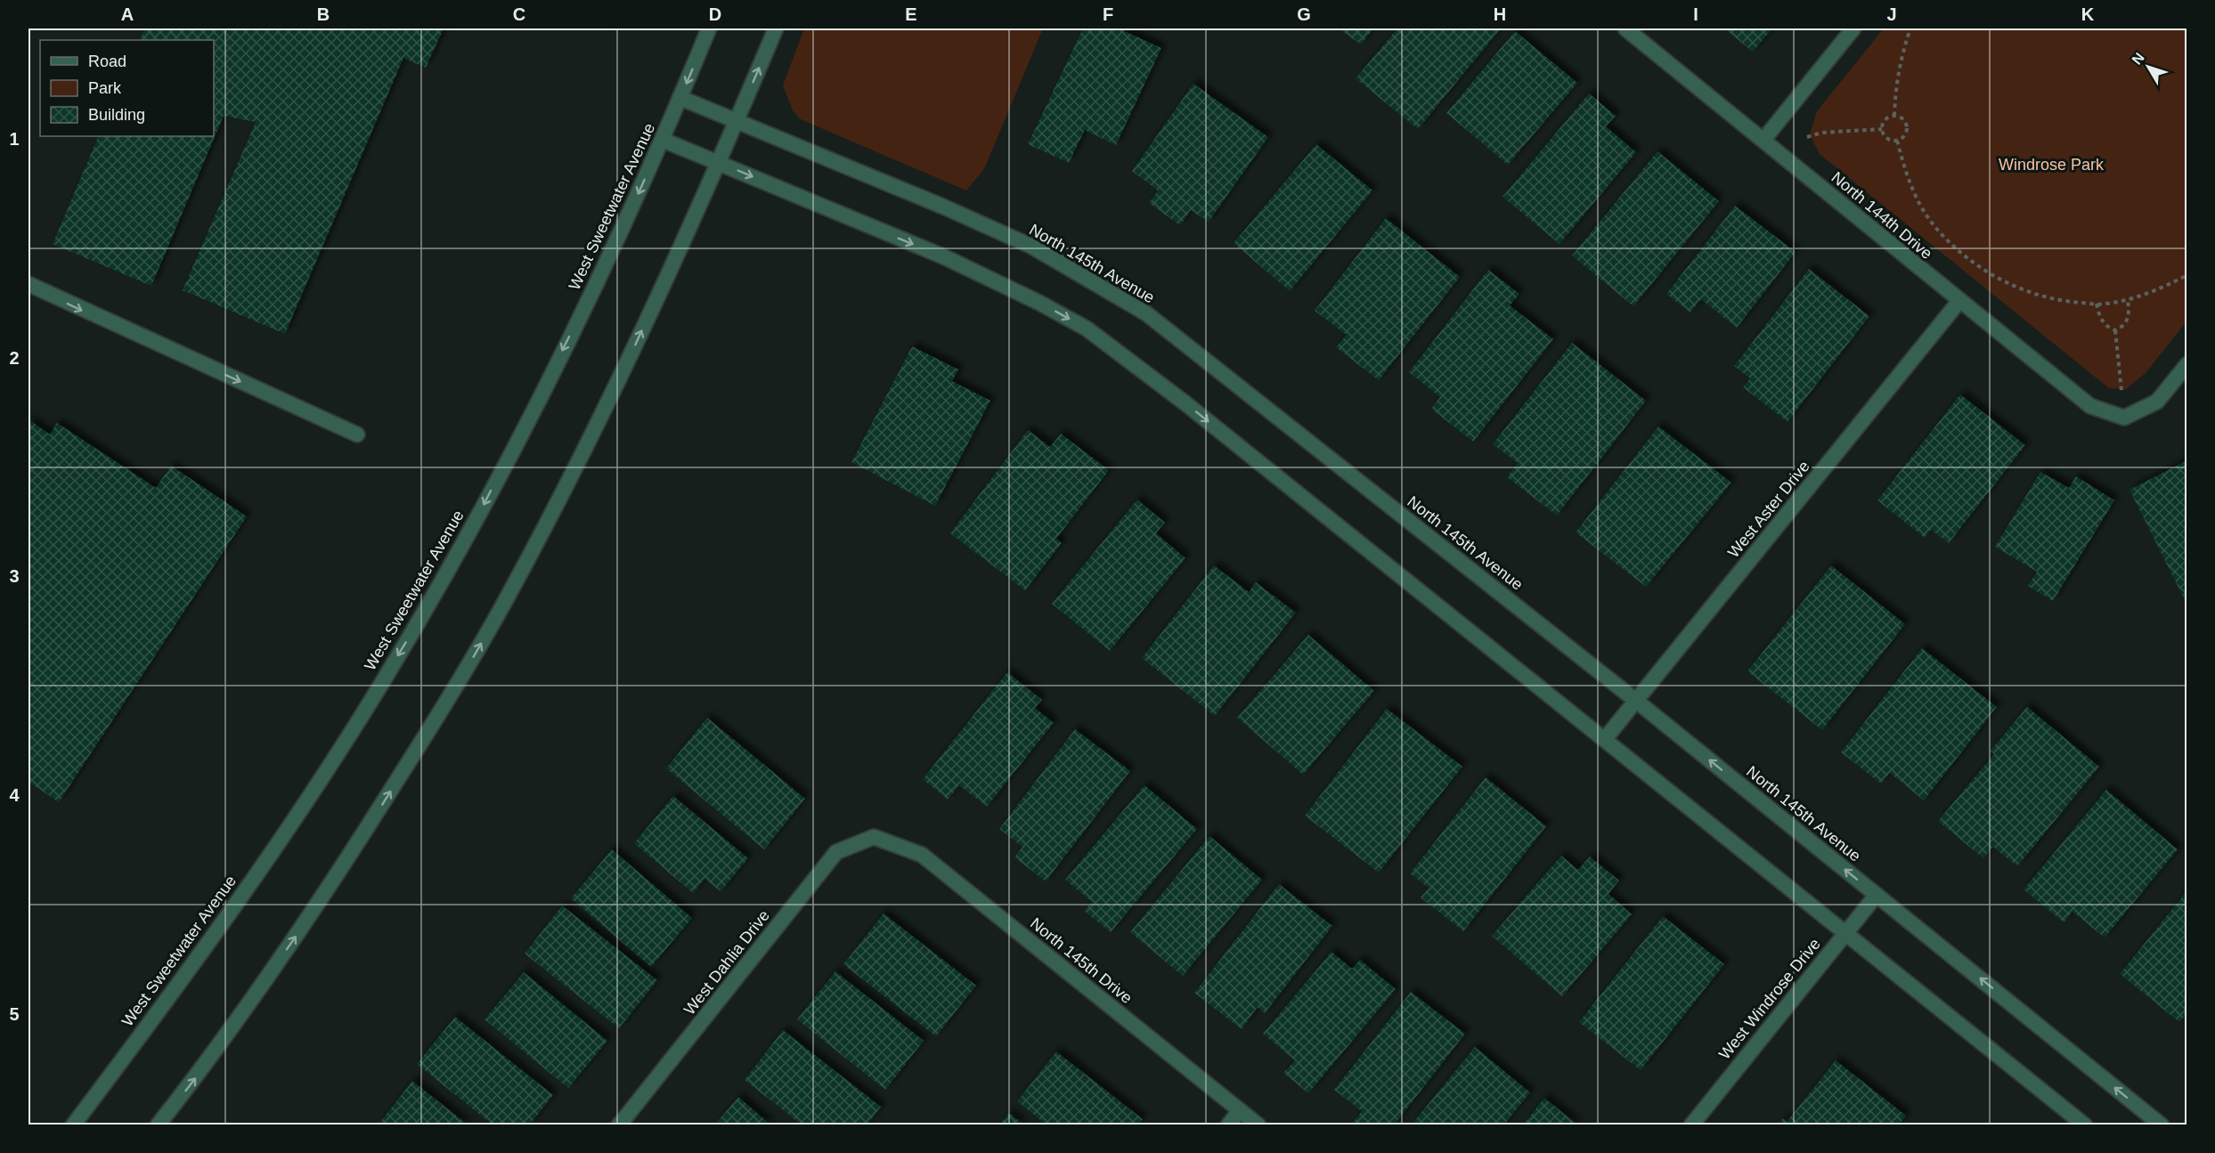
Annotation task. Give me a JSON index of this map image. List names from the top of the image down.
{
  "streets": {
    "street": [
      "West Sweetwater Avenue",
      "North 144th Drive",
      "North 145th Avenue",
      "West Aster Drive",
      "North 145th Drive",
      "West Dahlia Drive",
      "West Windrose Drive"
    ]
  },
  "crossings": [
    ["West Sweetwater Avenue", "North 145th Avenue"],
    ["North 144th Drive", "West Aster Drive"],
    ["North 145th Avenue", "West Aster Drive"],
    ["North 145th Avenue", "West Windrose Drive"],
    ["North 145th Drive", "West Dahlia Drive"]
  ],
  "parks": ["Windrose Park"],
  "legend": ["Road", "Park", "Building"],
  "north": "top left",
  "grid": {
    "columns": [
      "A",
      "B",
      "C",
      "D",
      "E",
      "F",
      "G",
      "H",
      "I",
      "J",
      "K"
    ],
    "rows": [
      "1",
      "2",
      "3",
      "4",
      "5"
    ]
  }
}
